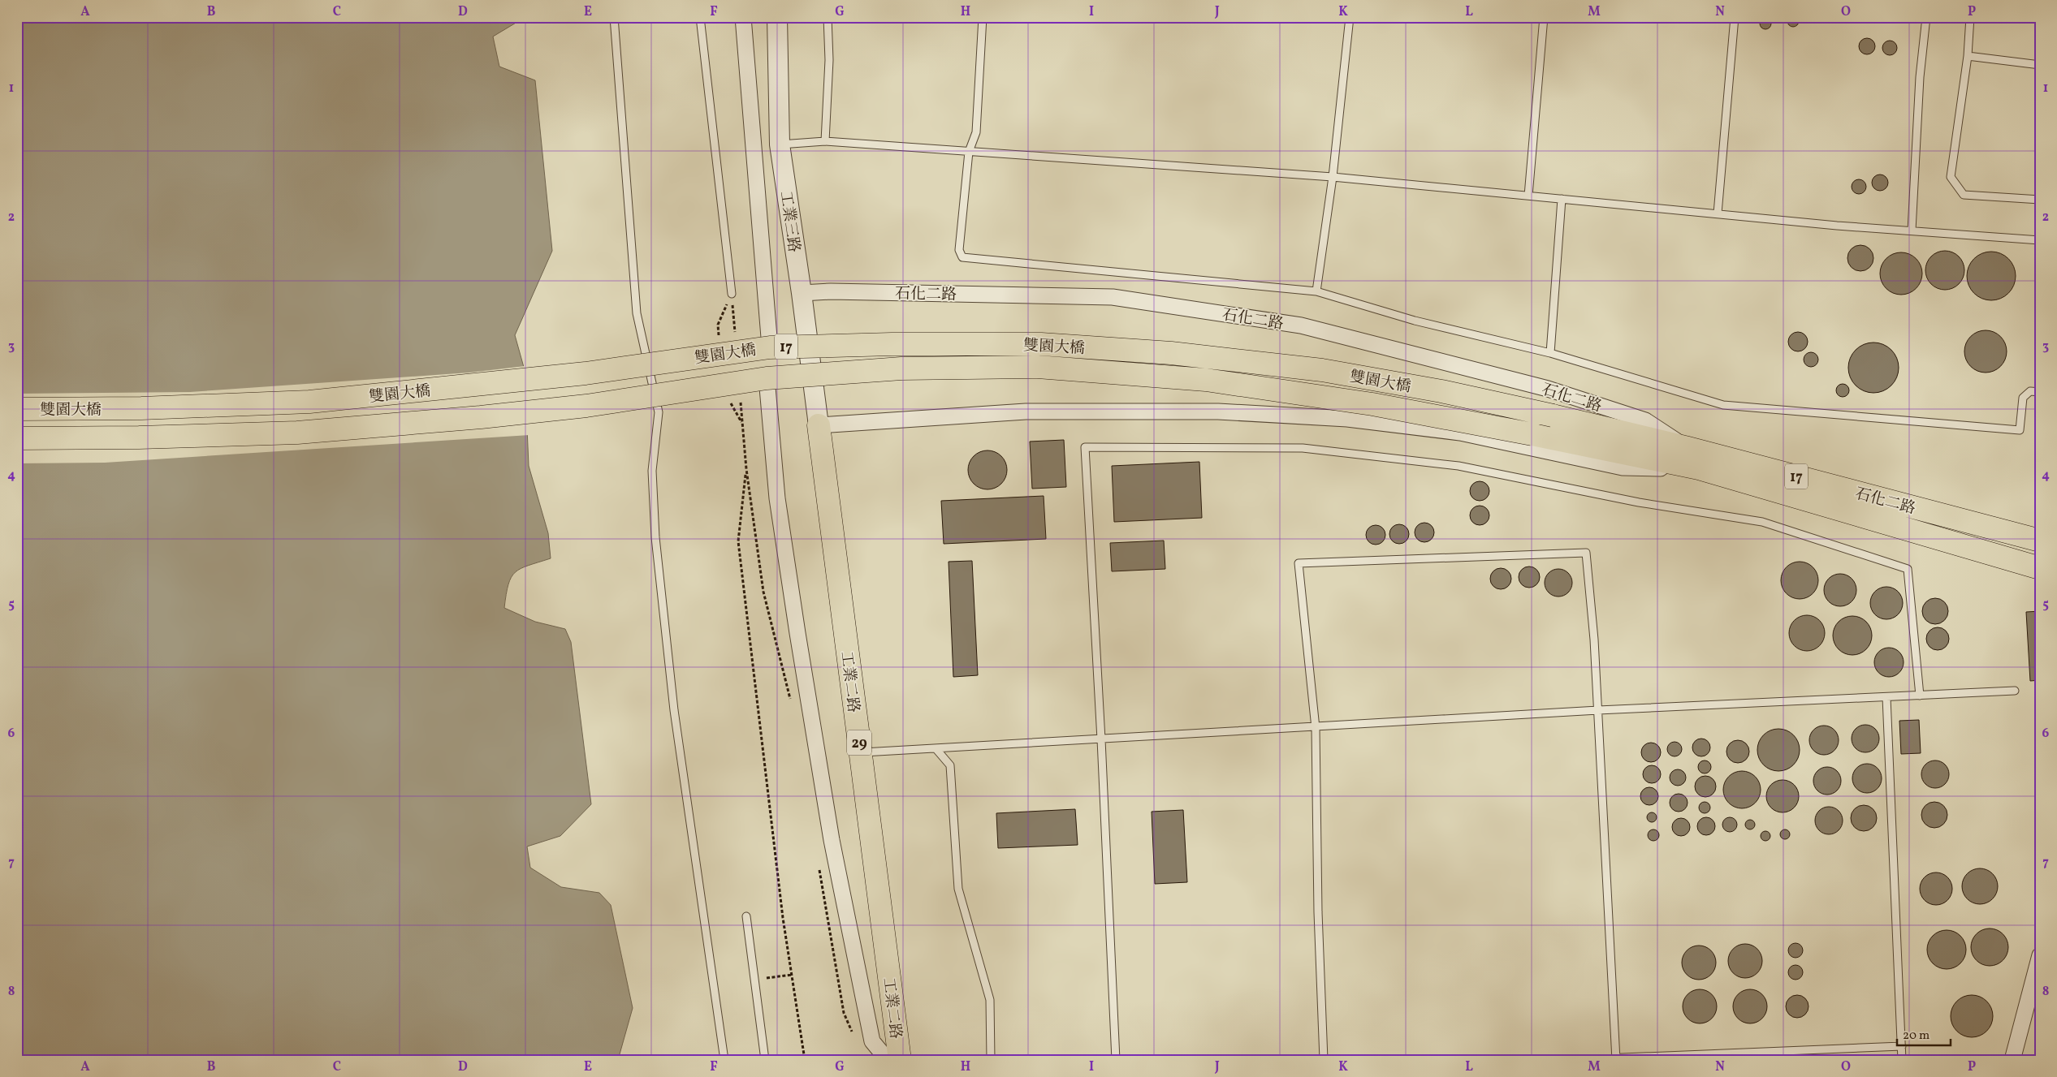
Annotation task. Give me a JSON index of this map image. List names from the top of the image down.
{
  "streets": {
    "main road": [
      "石化二路",
      "雙園大橋",
      "17",
      "工業二路",
      "29"
    ],
    "street": ["工業三路"]
  },
  "crossings": [
    ["工業三路", "石化二路"],
    ["工業三路", "工業二路"],
    ["石化二路", "雙園大橋"],
    ["石化二路", "工業二路"]
  ],
  "scale_bar": "20 m",
  "grid": {
    "columns": [
      "A",
      "B",
      "C",
      "D",
      "E",
      "F",
      "G",
      "H",
      "I",
      "J",
      "K",
      "L",
      "M",
      "N",
      "O",
      "P"
    ],
    "rows": [
      "1",
      "2",
      "3",
      "4",
      "5",
      "6",
      "7",
      "8"
    ]
  }
}
